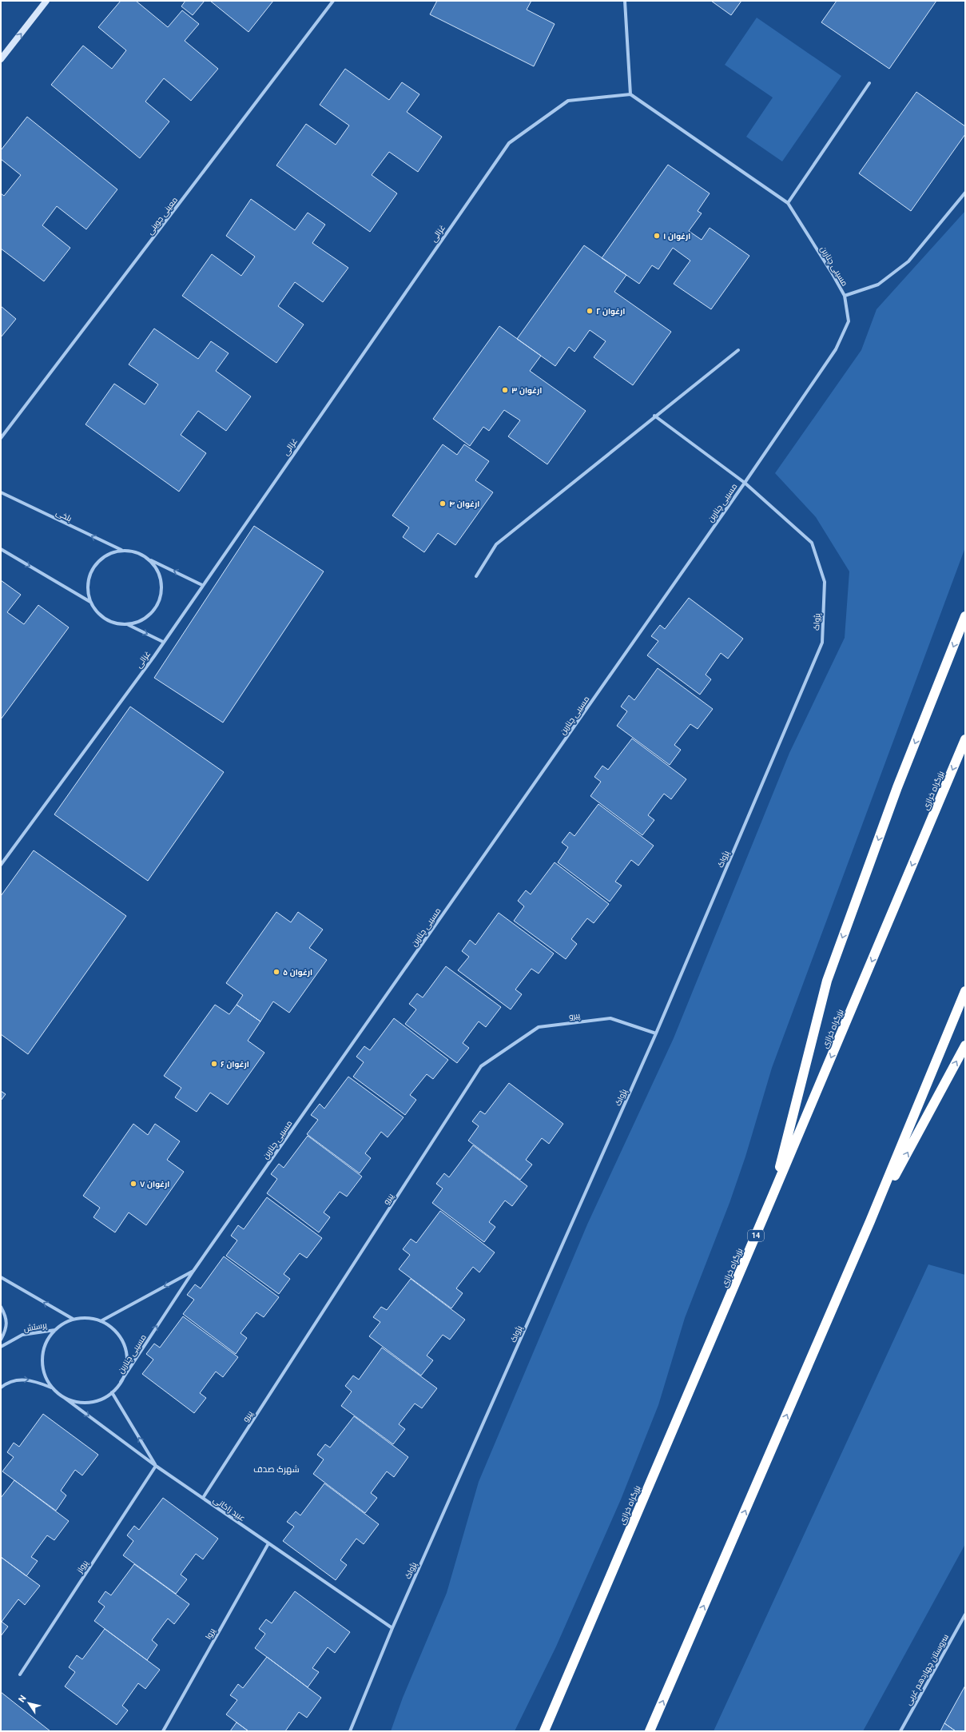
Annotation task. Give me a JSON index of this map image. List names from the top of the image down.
{
  "streets": {
    "highway": ["بزرگراه خرازی", "14"],
    "street": [
      "معینی جوینی",
      "غزالی",
      "مسیبی چناربن",
      "بلخی",
      "پژواک",
      "پیرو",
      "پرستش",
      "عبید زاکانی",
      "پرواز",
      "پروا",
      "سروستان چهاردهم غربی"
    ]
  },
  "crossings": [
    ["غزالی", "مسیبی چناربن"],
    ["مسیبی چناربن", "پژواک"],
    ["مسیبی چناربن", "پرستش"],
    ["مسیبی چناربن", "عبید زاکانی"],
    ["پژواک", "پیرو"],
    ["پژواک", "عبید زاکانی"],
    ["پیرو", "عبید زاکانی"],
    ["پرستش", "عبید زاکانی"],
    ["عبید زاکانی", "پرواز"],
    ["عبید زاکانی", "پروا"]
  ],
  "one_way": ["بلخی"],
  "districts": ["شهرک صدف"],
  "places": [
    "ارغوان ۱",
    "ارغوان ۲",
    "ارغوان ۳",
    "ارغوان ۴",
    "ارغوان ۵",
    "ارغوان ۶",
    "ارغوان ۷"
  ],
  "north": "top left"
}
